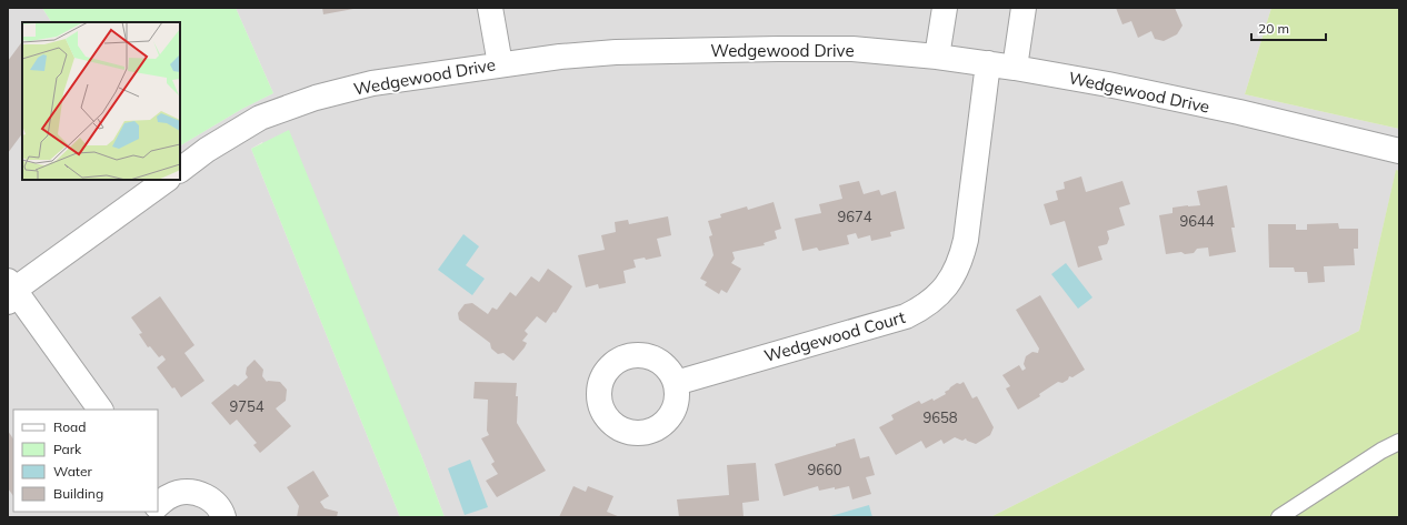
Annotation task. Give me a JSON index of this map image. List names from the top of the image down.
{
  "streets": {
    "street": ["Wedgewood Drive", "Wedgewood Court"]
  },
  "crossings": [
    ["Wedgewood Drive", "Wedgewood Court"]
  ],
  "house_numbers": [
    "9674",
    "9644",
    "9754",
    "9658",
    "9660"
  ],
  "legend": [
    "Road",
    "Park",
    "Water",
    "Building"
  ],
  "scale_bar": "20 m"
}
